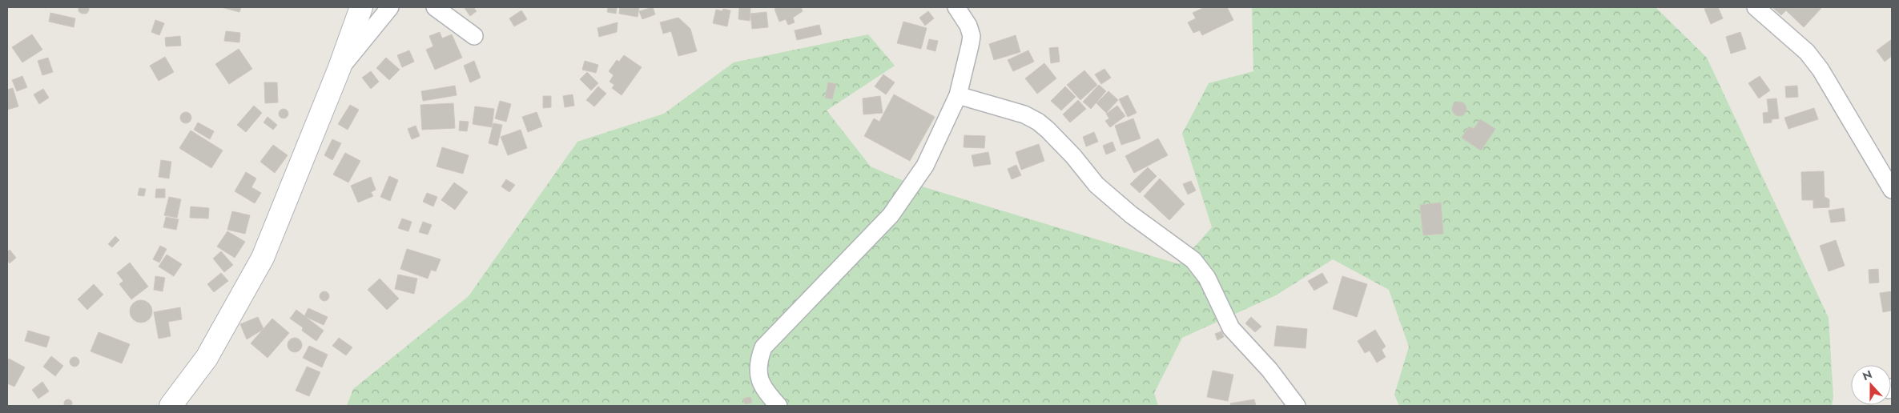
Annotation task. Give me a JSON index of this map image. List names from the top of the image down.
{
  "north": "top"
}
